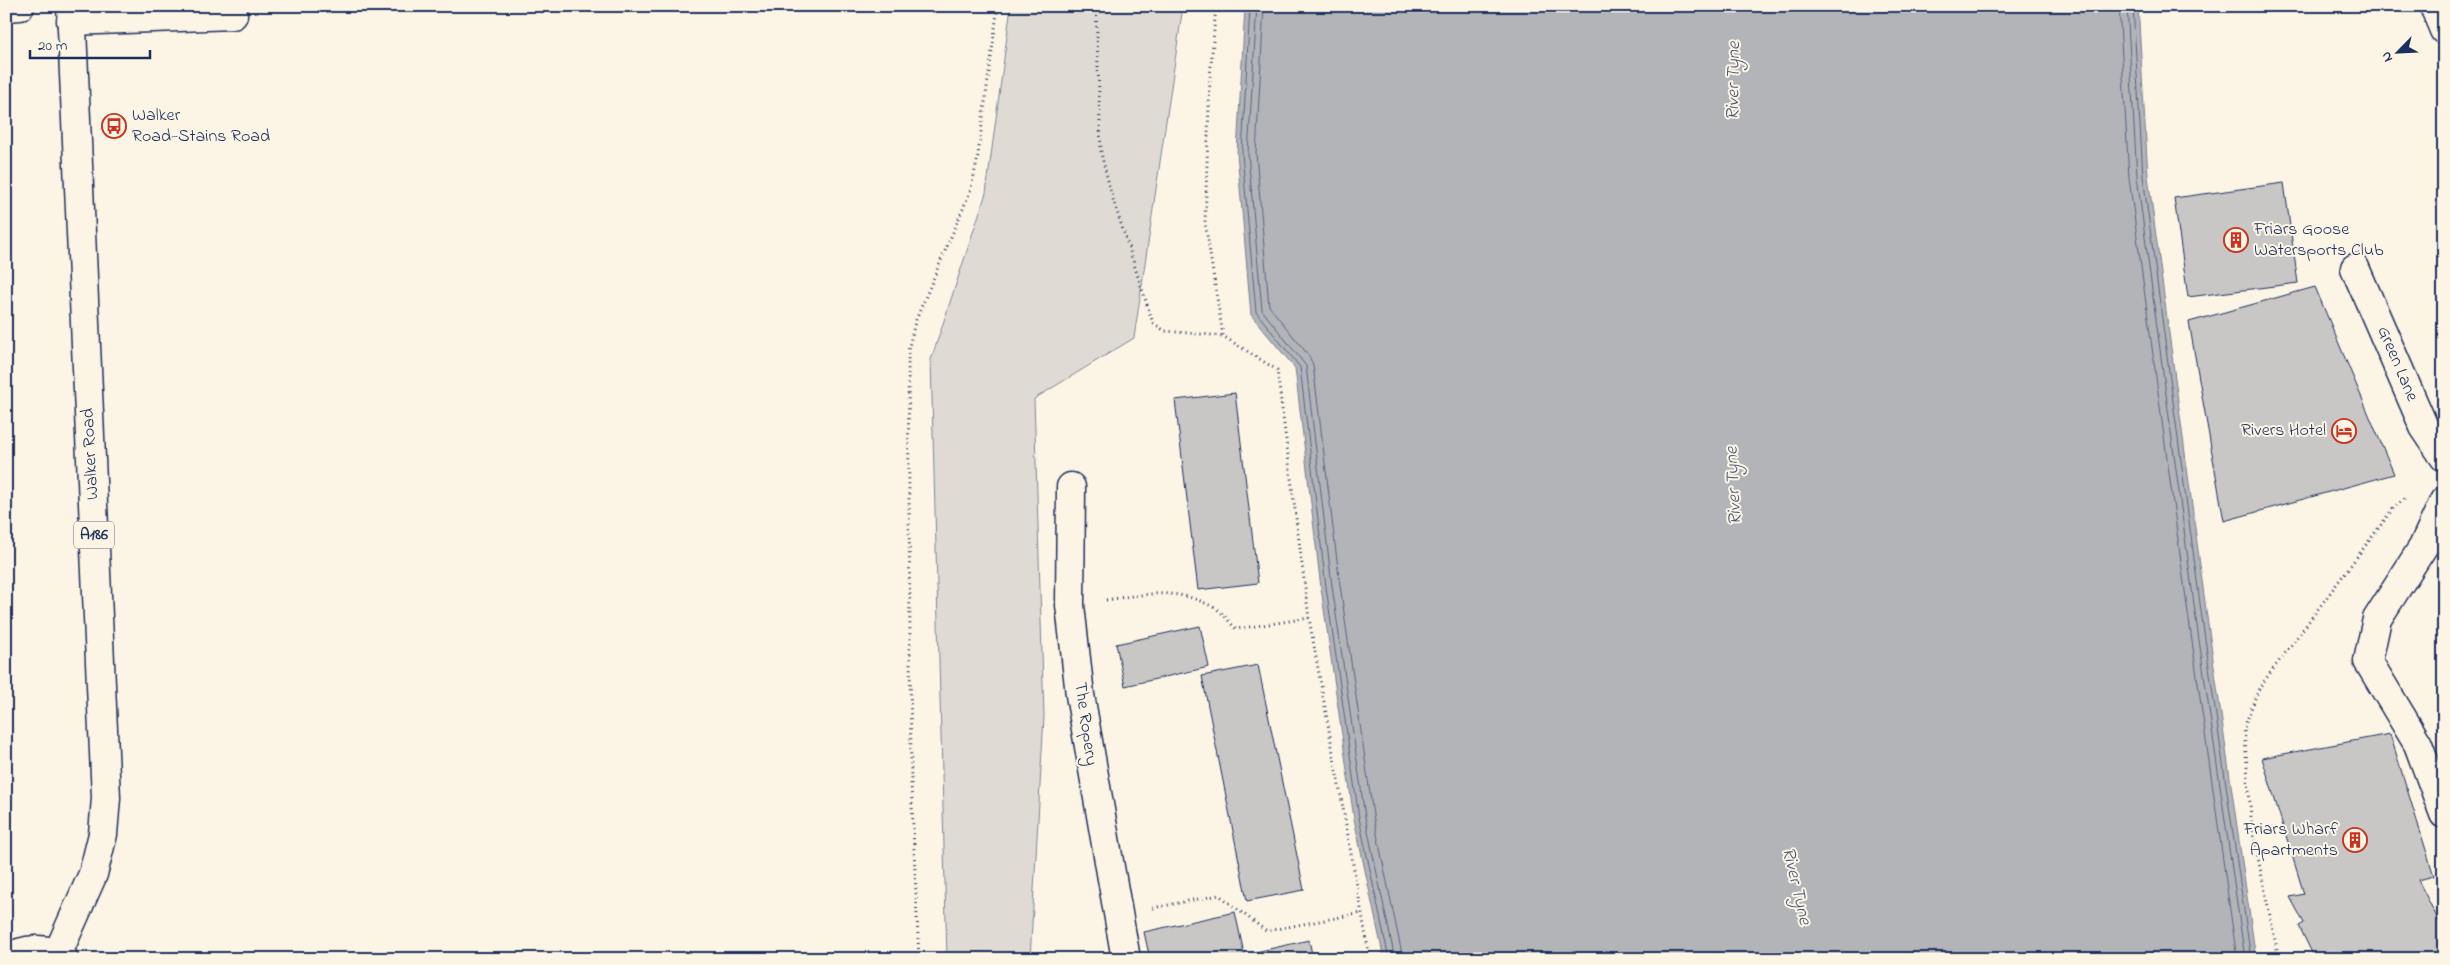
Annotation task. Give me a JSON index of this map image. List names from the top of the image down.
{
  "streets": {
    "street": [
      "Green Lane",
      "Walker Road",
      "A186",
      "The Ropery"
    ]
  },
  "water": ["River Tyne"],
  "places": {
    "bus stop": ["Walker Road-Stains Road"],
    "building": ["Friars Goose Watersports Club", "Friars Wharf Apartments"],
    "hotel": ["Rivers Hotel"]
  },
  "scale_bar": "20 m",
  "north": "bottom left"
}
